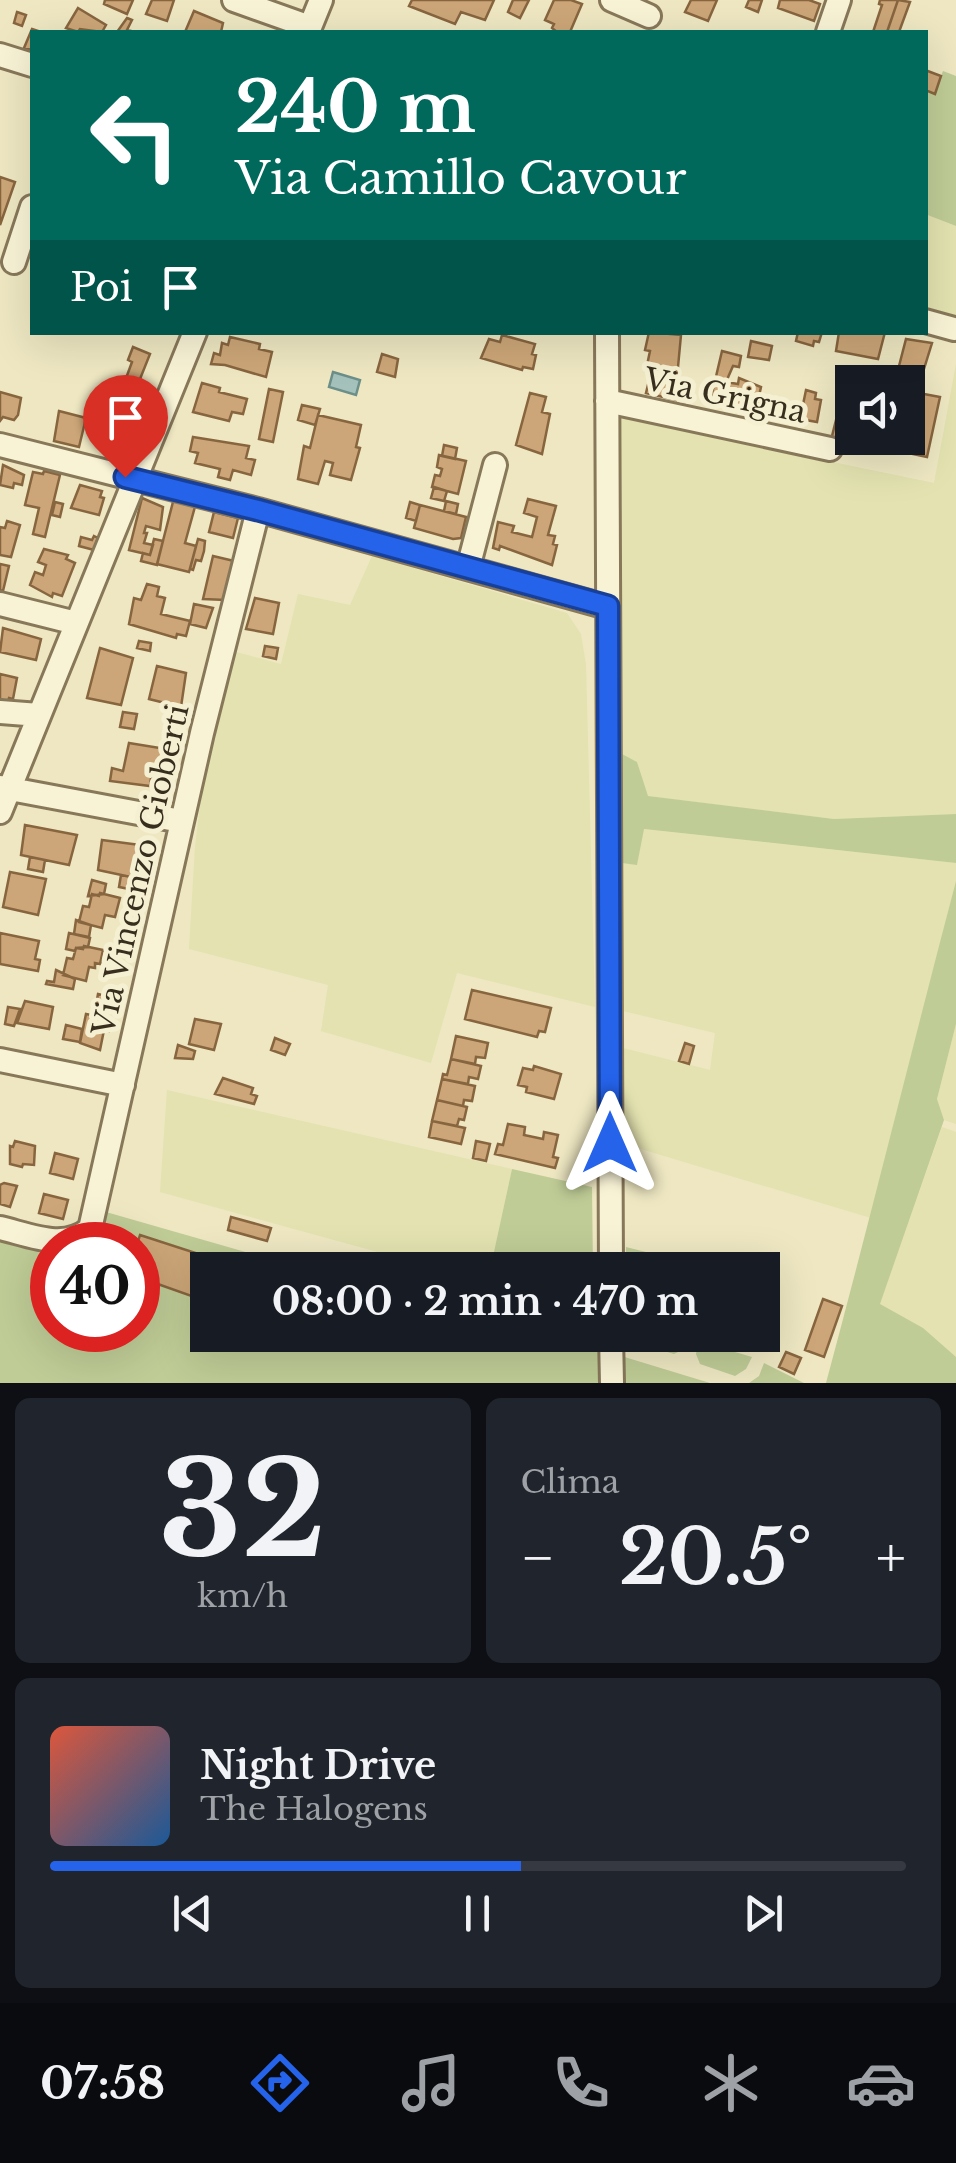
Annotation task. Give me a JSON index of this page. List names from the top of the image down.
{
  "streets": {
    "street": ["Via Grigna", "Via Vincenzo Gioberti"]
  },
  "page": {
    "turn": ["240 m", "Via Camillo Cavour"],
    "then": "Poi",
    "limit": "40",
    "trip": "08:00 · 2 min · 470 m",
    "tile": [
      ["32", "km/h"],
      "Clima"
    ],
    "heat": ["−", "20.5°", "+"],
    "song": ["Night Drive", "The Halogens"],
    "tabs": "07:58"
  }
}
